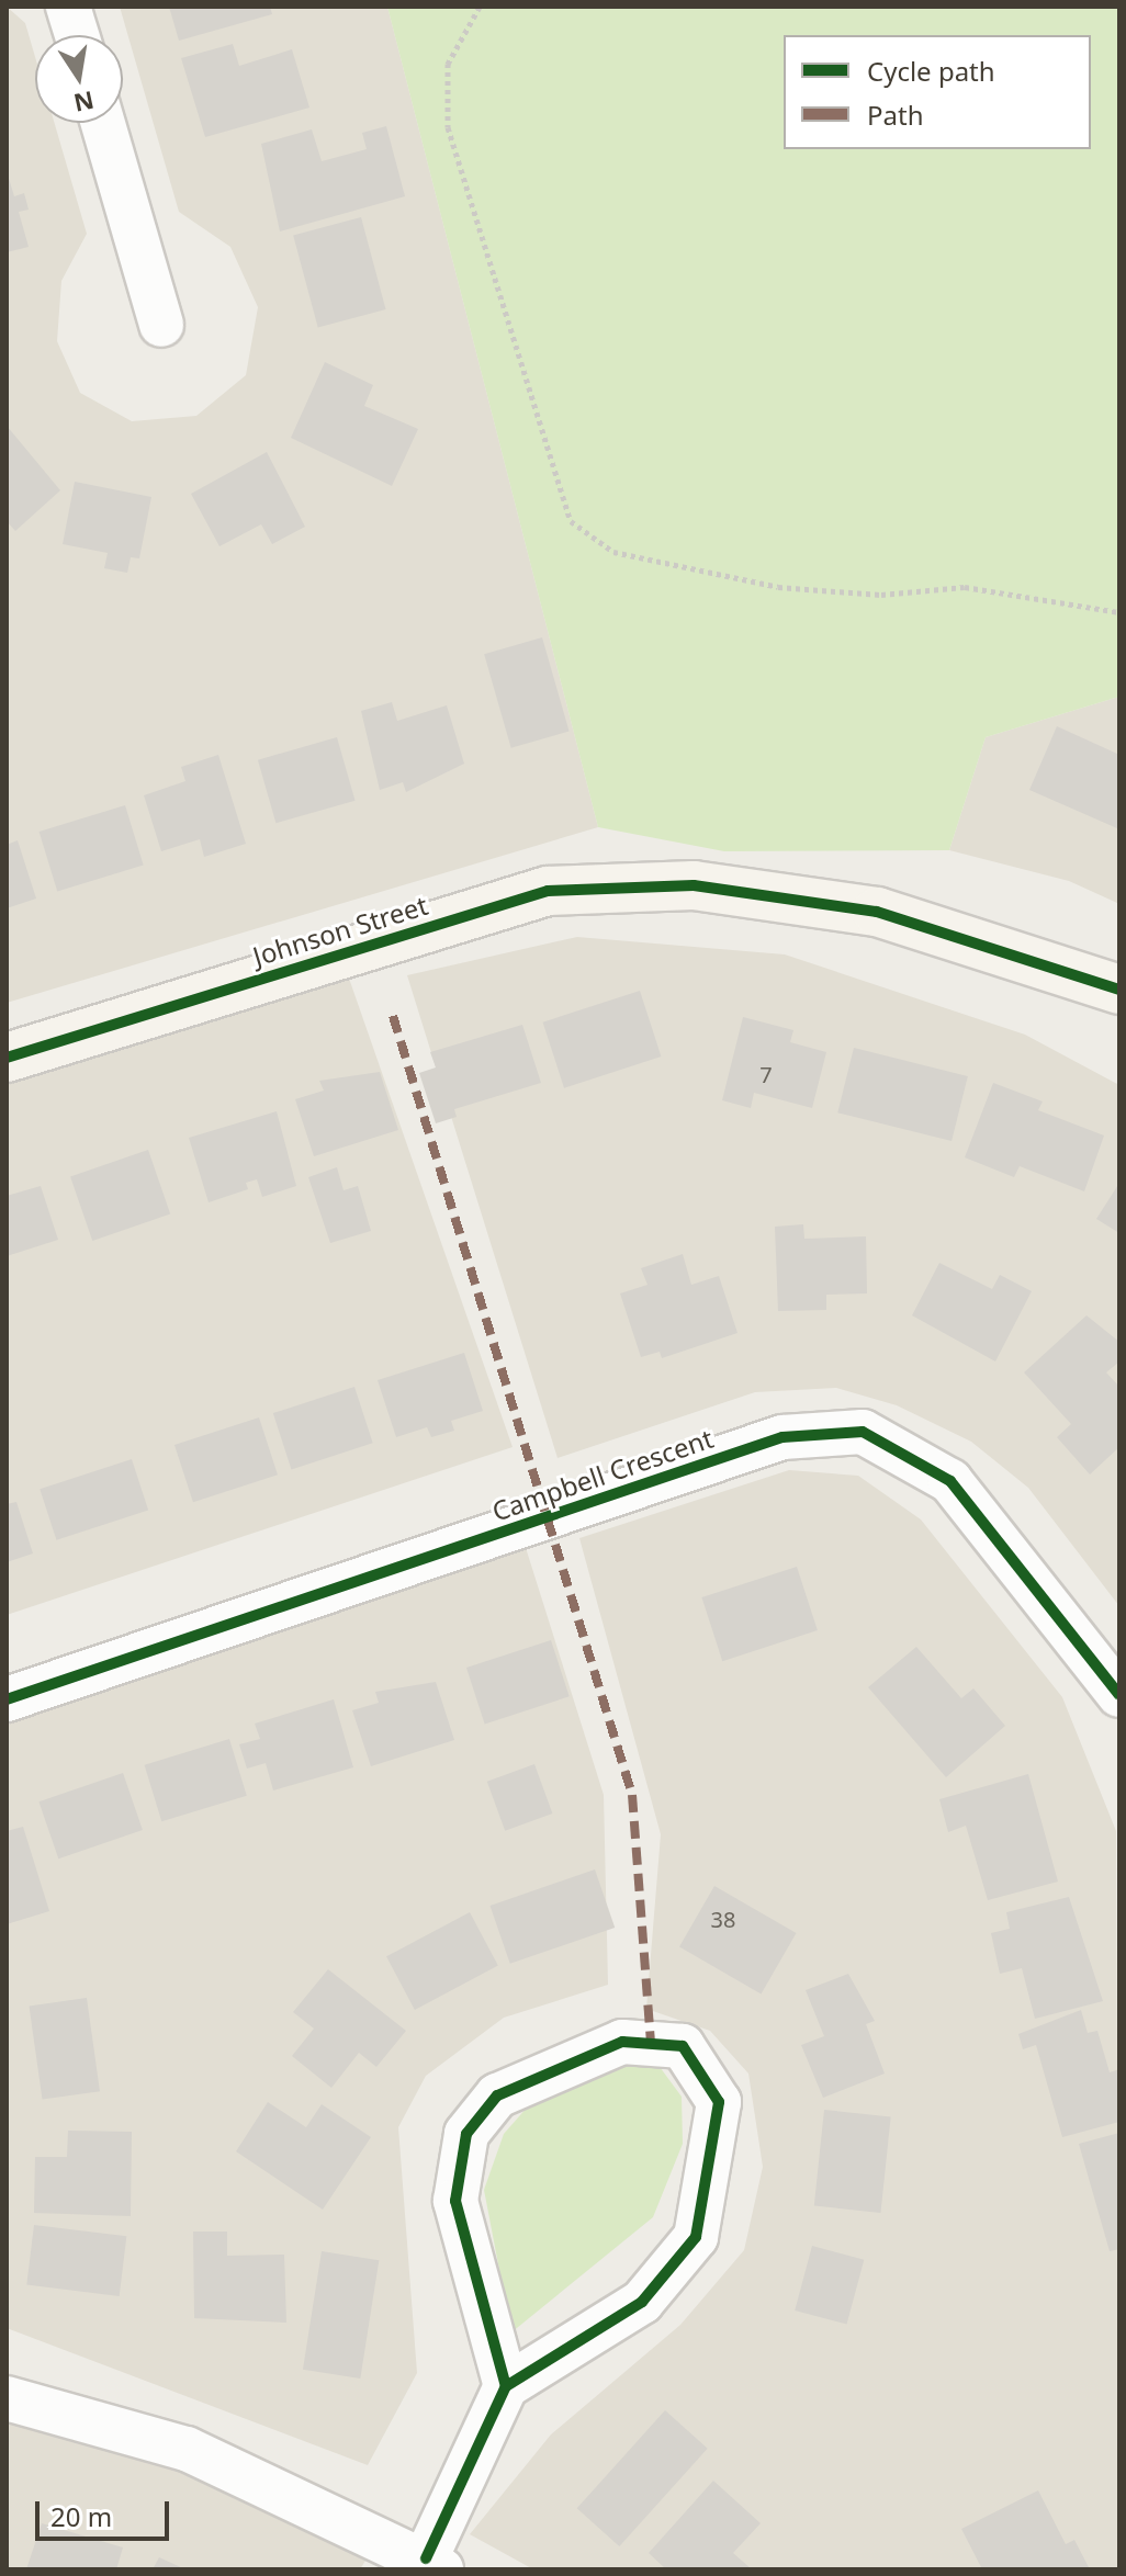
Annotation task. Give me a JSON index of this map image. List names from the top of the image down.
{
  "streets": {
    "street": ["Johnson Street", "Campbell Crescent"]
  },
  "house_numbers": ["7", "38"],
  "legend": ["Cycle path", "Path"],
  "scale_bar": "20 m",
  "north": "bottom"
}
